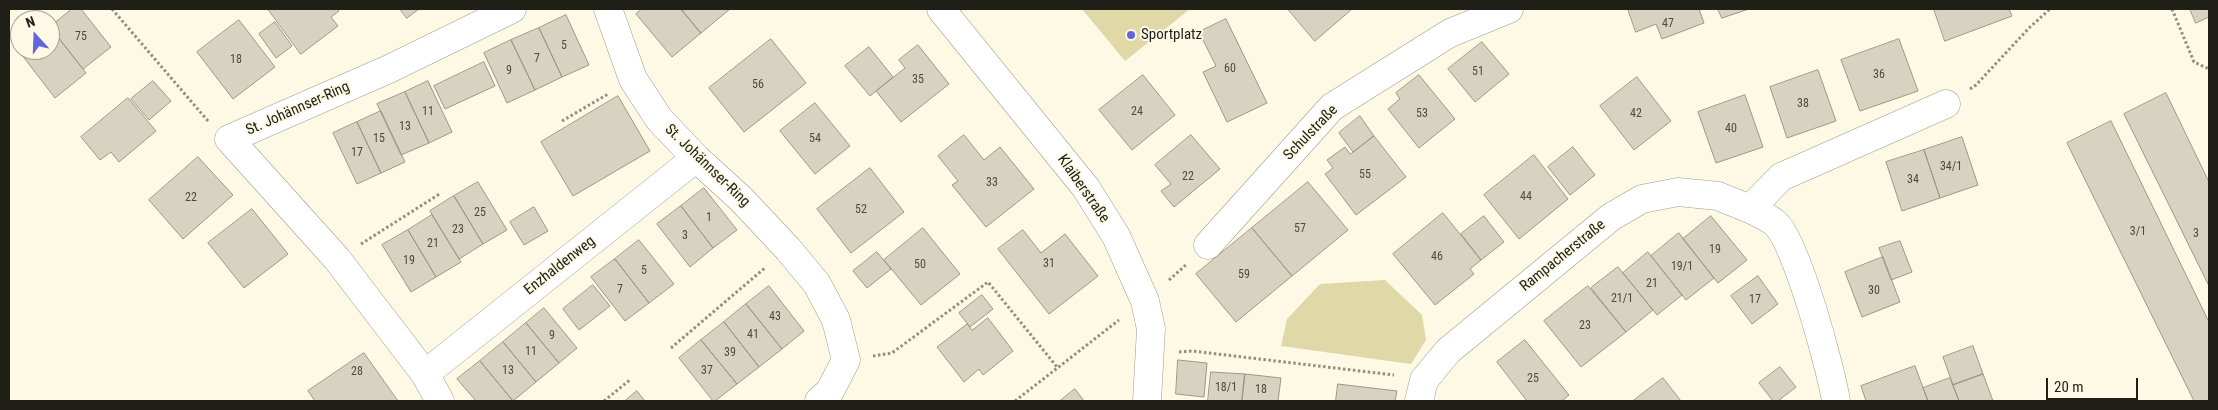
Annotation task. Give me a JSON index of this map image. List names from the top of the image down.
{
  "streets": {
    "street": [
      "St. Johännser-Ring",
      "Schulstraße",
      "Klaiberstraße",
      "Rampacherstraße",
      "Enzhaldenweg"
    ]
  },
  "crossings": [
    ["St. Johännser-Ring", "Enzhaldenweg"]
  ],
  "places": ["Sportplatz"],
  "house_numbers": [
    "47",
    "75",
    "5",
    "7",
    "18",
    "60",
    "9",
    "51",
    "36",
    "35",
    "56",
    "38",
    "11",
    "24",
    "53",
    "42",
    "13",
    "40",
    "15",
    "54",
    "17",
    "34/1",
    "55",
    "22",
    "34",
    "33",
    "44",
    "22",
    "52",
    "25",
    "1",
    "57",
    "23",
    "3/1",
    "3",
    "3",
    "21",
    "19",
    "46",
    "19",
    "31",
    "50",
    "19/1",
    "5",
    "59",
    "21",
    "7",
    "30",
    "21/1",
    "17",
    "43",
    "23",
    "41",
    "9",
    "11",
    "39",
    "13",
    "37",
    "28",
    "25",
    "18/1",
    "18"
  ],
  "scale_bar": "20 m",
  "north": "top"
}
